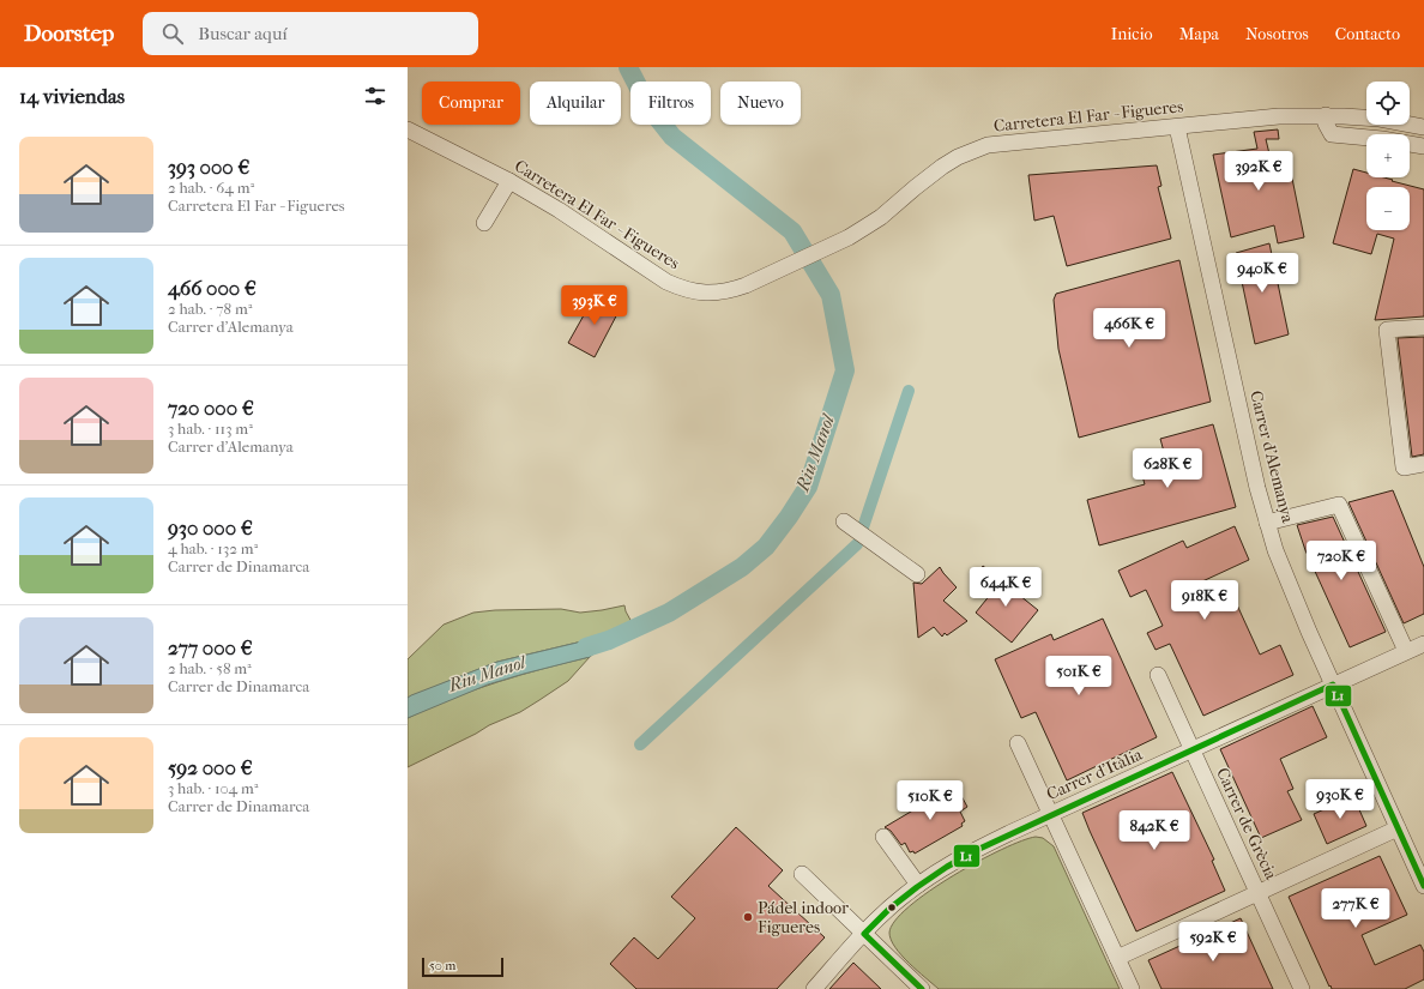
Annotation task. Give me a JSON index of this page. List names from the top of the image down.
{
  "streets": {
    "street": [
      "Carretera El Far - Figueres",
      "Carrer d'Alemanya",
      "Carrer d'Itàlia",
      "Carrer de Grècia"
    ]
  },
  "crossings": [
    ["Carretera El Far - Figueres", "Carrer d'Alemanya"],
    ["Carrer d'Alemanya", "Carrer d'Itàlia"],
    ["Carrer d'Itàlia", "Carrer de Grècia"]
  ],
  "water": ["Riu Manol"],
  "places": ["Pádel indoor Figueres"],
  "lines": ["transit line L1"],
  "scale_bar": "50 m",
  "page": {
    "header": "Doorstep",
    "search": "Buscar aquí",
    "nav": [
      "Inicio",
      "Mapa",
      "Nosotros",
      "Contacto"
    ],
    "heading": "14 viviendas",
    "map_buttons": ["+", "−"],
    "chip": [
      "Comprar",
      "Alquilar",
      "Filtros",
      "Nuevo"
    ],
    "list": [
      {
        "name": "393 000 €",
        "note": "2 hab. · 64 m² · Carretera El Far - Figueres"
      },
      {
        "name": "466 000 €",
        "note": "2 hab. · 78 m² · Carrer d'Alemanya"
      },
      {
        "name": "720 000 €",
        "note": "3 hab. · 113 m² · Carrer d'Alemanya"
      },
      {
        "name": "930 000 €",
        "note": "4 hab. · 132 m² · Carrer de Dinamarca"
      },
      {
        "name": "277 000 €",
        "note": "2 hab. · 58 m² · Carrer de Dinamarca"
      },
      {
        "name": "592 000 €",
        "note": "3 hab. · 104 m² · Carrer de Dinamarca"
      }
    ],
    "price": [
      "392K €",
      "940K €",
      "393K €",
      "466K €",
      "628K €",
      "720K €",
      "644K €",
      "918K €",
      "501K €",
      "930K €",
      "510K €",
      "842K €",
      "277K €",
      "592K €"
    ],
    "scale": "50 m"
  }
}
